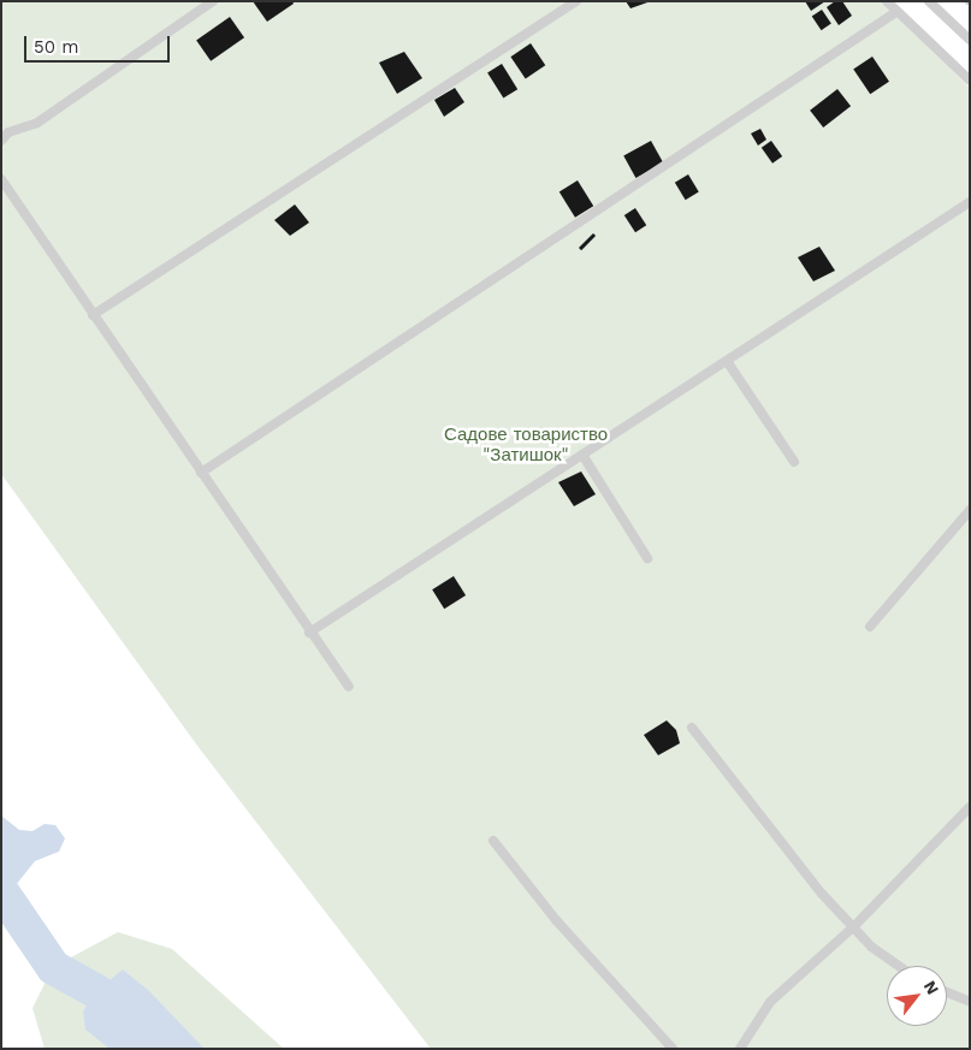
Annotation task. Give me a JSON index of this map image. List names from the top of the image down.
{
  "parks": ["Садове товариство \"Затишок\""],
  "scale_bar": "50 m",
  "north": "top right"
}
